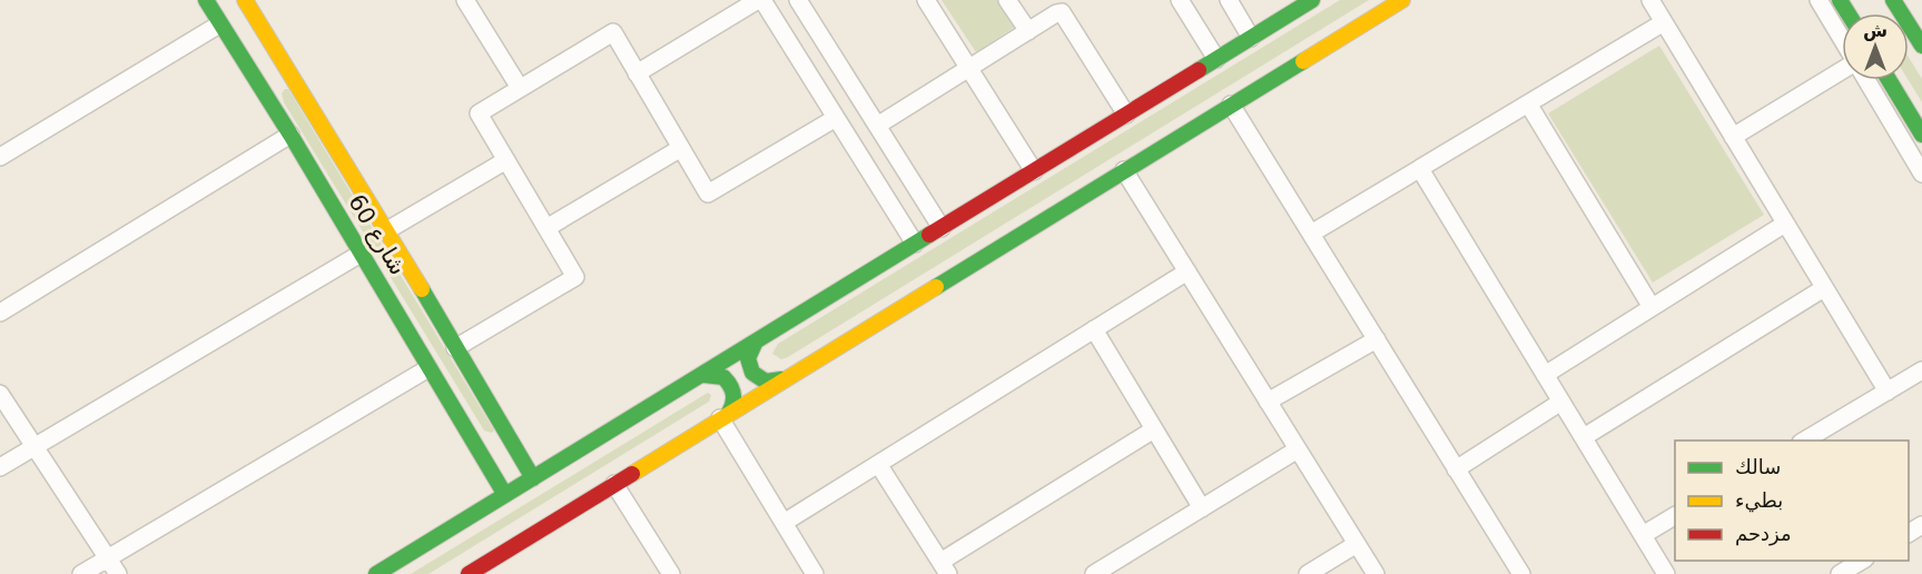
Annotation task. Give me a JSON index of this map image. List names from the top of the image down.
{
  "streets": {
    "main road": ["شارع 60"]
  },
  "legend": ["سالك", "بطيء", "مزدحم"],
  "north": "top"
}
